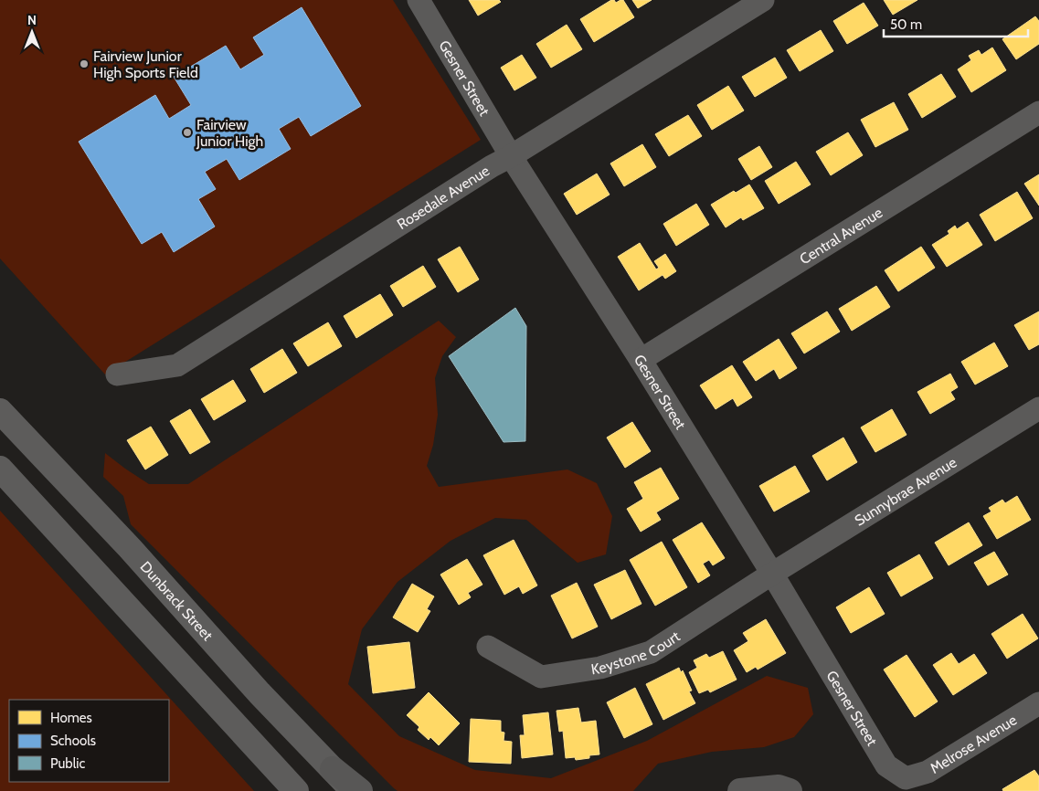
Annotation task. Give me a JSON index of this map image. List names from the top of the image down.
{
  "streets": {
    "main road": ["Dunbrack Street"],
    "street": [
      "Gesner Street",
      "Rosedale Avenue",
      "Central Avenue",
      "Sunnybrae Avenue",
      "Keystone Court",
      "Melrose Avenue"
    ]
  },
  "crossings": [
    ["Gesner Street", "Rosedale Avenue"],
    ["Gesner Street", "Central Avenue"],
    ["Gesner Street", "Sunnybrae Avenue"],
    ["Gesner Street", "Keystone Court"],
    ["Gesner Street", "Melrose Avenue"],
    ["Sunnybrae Avenue", "Keystone Court"]
  ],
  "places": ["Fairview Junior High Sports Field", "Fairview Junior High"],
  "legend": ["Homes", "Schools", "Public"],
  "scale_bar": "50 m",
  "north": "top"
}
